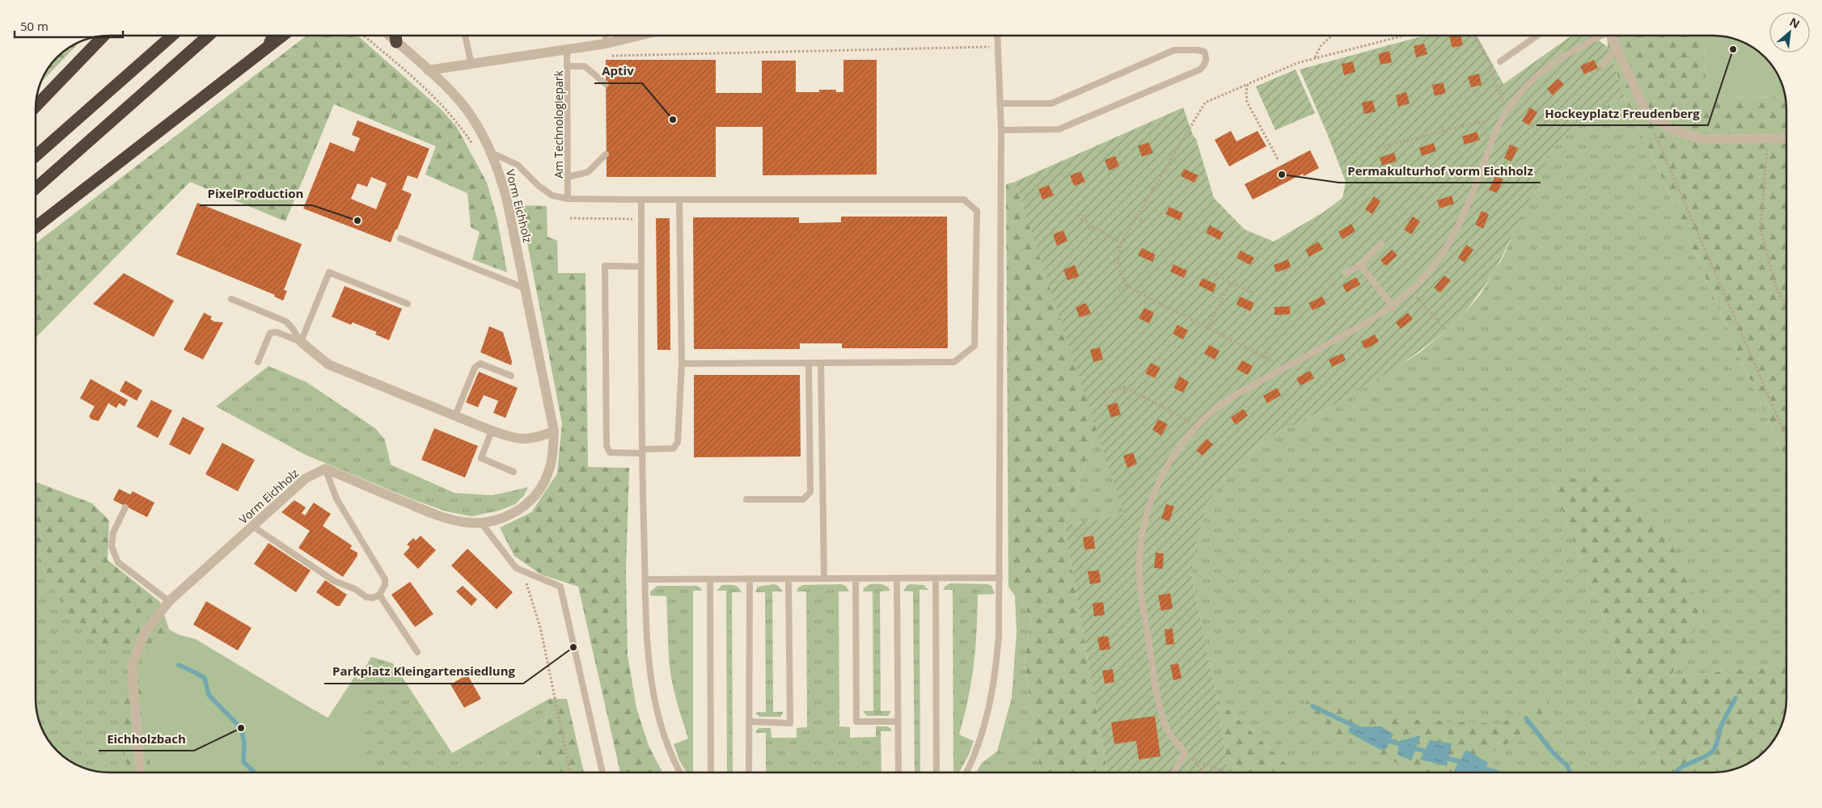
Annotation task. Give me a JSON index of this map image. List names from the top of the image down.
{
  "streets": {
    "street": ["Vorm Eichholz"],
    "lane": ["Am Technologiepark"]
  },
  "places": [
    "Hockeyplatz Freudenberg",
    "Aptiv",
    "Permakulturhof vorm Eichholz",
    "PixelProduction",
    "Parkplatz Kleingartensiedlung",
    "Eichholzbach"
  ],
  "scale_bar": "50 m",
  "north": "top right"
}
